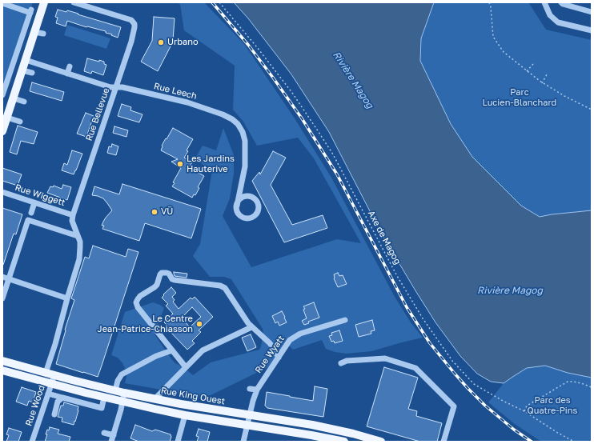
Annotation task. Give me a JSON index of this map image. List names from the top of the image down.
{
  "streets": {
    "main road": ["Rue King Ouest"],
    "street": [
      "Rue Leech",
      "Rue Bellevue",
      "Rue Wiggett",
      "Rue Wyatt",
      "Rue Wood"
    ],
    "path": ["Axe de Magog"]
  },
  "crossings": [
    ["Rue Leech", "Rue Bellevue"],
    ["Rue Bellevue", "Rue Wiggett"],
    ["Rue Wyatt", "Rue King Ouest"],
    ["Rue King Ouest", "Rue Wood"]
  ],
  "water": ["Rivière Magog"],
  "parks": ["Parc Lucien-Blanchard", "Parc des Quatre-Pins"],
  "places": [
    "Urbano",
    "Les Jardins Hauterive",
    "VÜ",
    "Le Centre Jean-Patrice-Chiasson"
  ]
}
